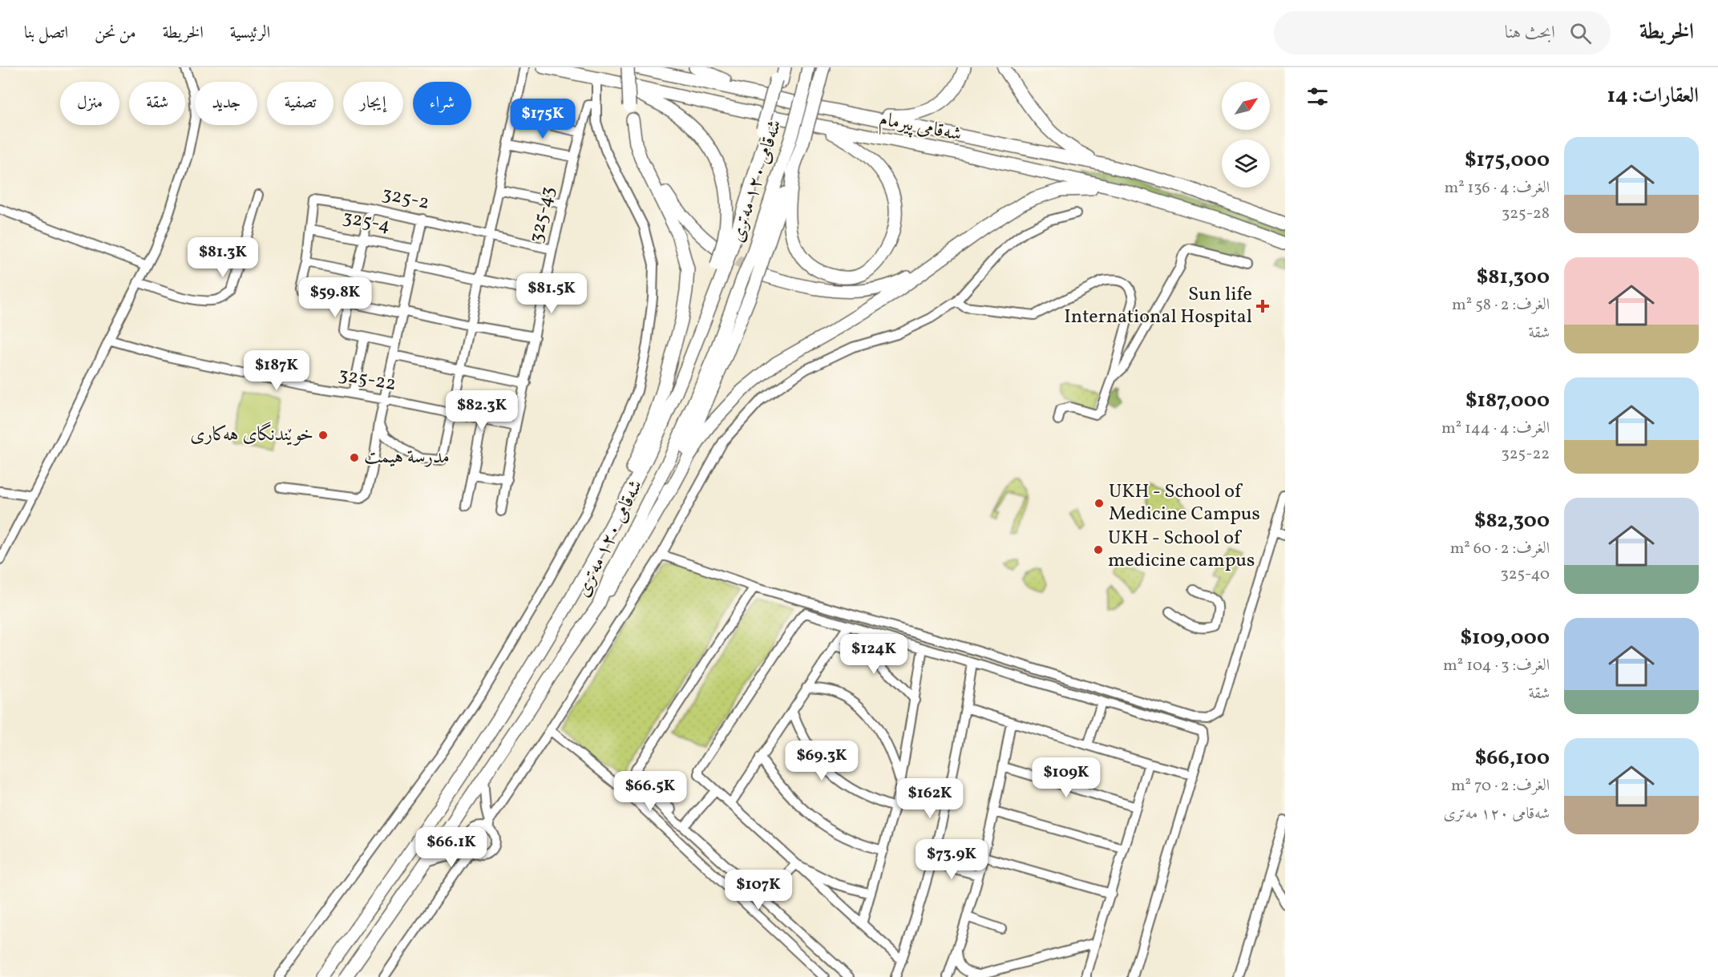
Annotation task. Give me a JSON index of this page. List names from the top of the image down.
{
  "streets": {
    "highway": ["شەقامی پیرمام", "شەقامی ١٢٠ مەتری"],
    "street": [
      "325-2",
      "325-43",
      "325-4",
      "325-22"
    ]
  },
  "crossings": [
    ["325-2", "325-43"],
    ["325-2", "325-4"],
    ["325-43", "325-22"]
  ],
  "places": {
    "health": ["Sun life International Hospital"],
    "other": [
      "خوێندنگای هەکاری",
      "مدرسة هيمت",
      "UKH - School of Medicine Campus",
      "UKH - School of medicine campus"
    ]
  },
  "north": "top right",
  "page": {
    "header": "الخريطة",
    "search": "ابحث هنا",
    "nav": [
      "الرئيسية",
      "الخريطة",
      "من نحن",
      "اتصل بنا"
    ],
    "heading": "العقارات: 14",
    "chip": [
      "شراء",
      "إيجار",
      "تصفية",
      "جديد",
      "شقة",
      "منزل"
    ],
    "price": [
      "$175K",
      "$81.3K",
      "$81.5K",
      "$59.8K",
      "$187K",
      "$82.3K",
      "$124K",
      "$69.3K",
      "$109K",
      "$66.5K",
      "$162K",
      "$66.1K",
      "$73.9K",
      "$107K"
    ],
    "list": [
      {
        "name": "$175,000",
        "note": "الغرف: 4 · 136 m² · 325-28"
      },
      {
        "name": "$81,300",
        "note": "الغرف: 2 · 58 m² · شقة"
      },
      {
        "name": "$187,000",
        "note": "الغرف: 4 · 144 m² · 325-22"
      },
      {
        "name": "$82,300",
        "note": "الغرف: 2 · 60 m² · 325-40"
      },
      {
        "name": "$109,000",
        "note": "الغرف: 3 · 104 m² · شقة"
      },
      {
        "name": "$66,100",
        "note": "الغرف: 2 · 70 m² · شەقامی ١٢٠ مەتری"
      }
    ]
  }
}
